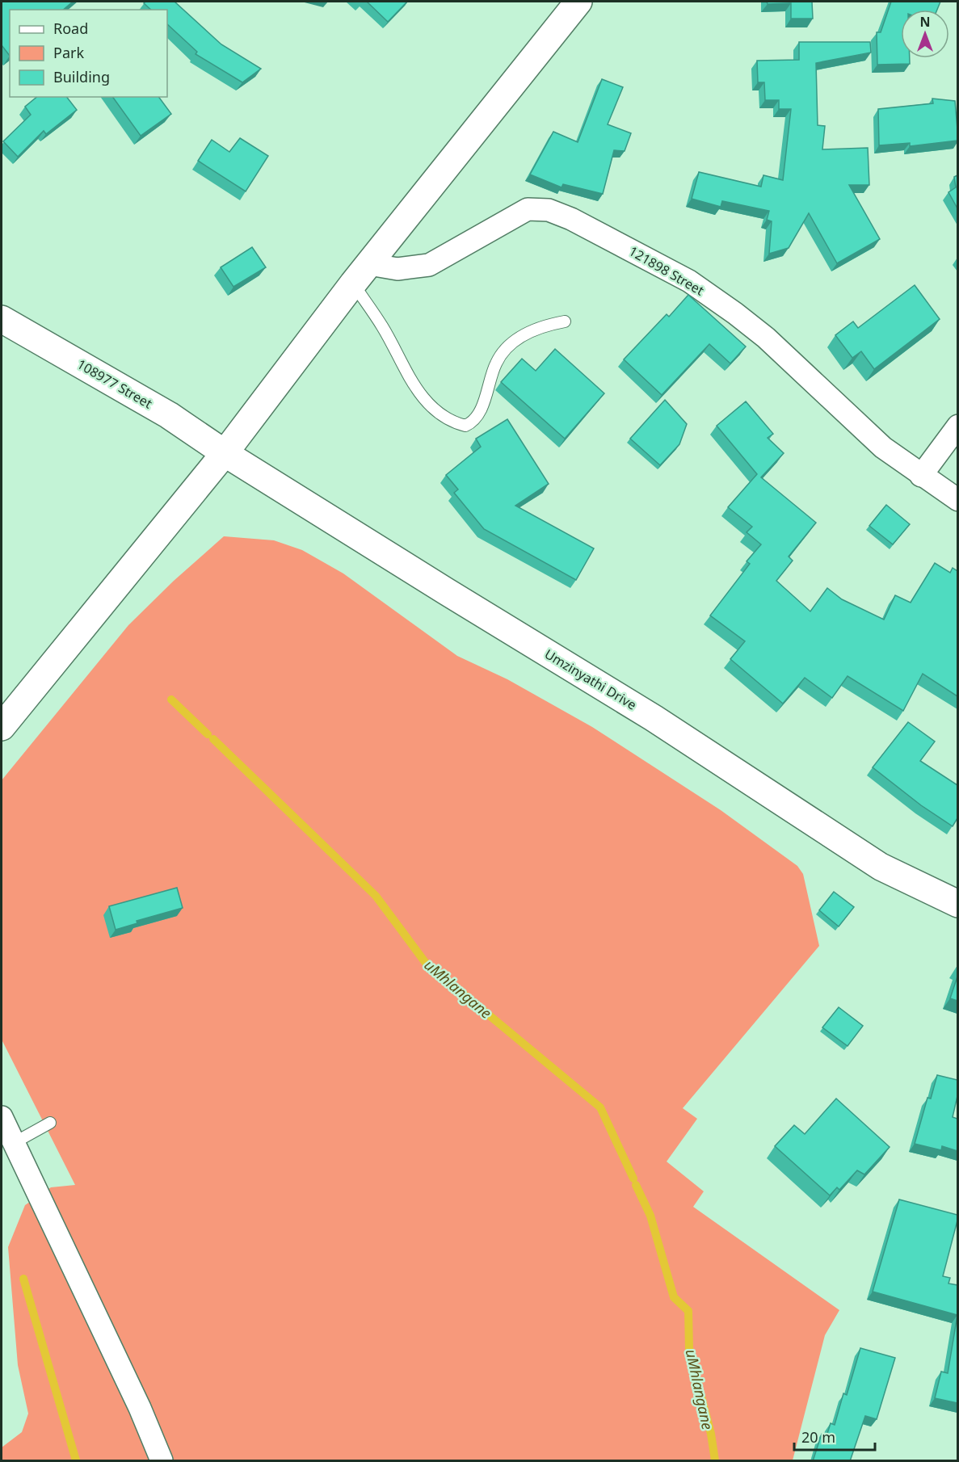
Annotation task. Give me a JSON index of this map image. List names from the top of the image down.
{
  "streets": {
    "street": ["121898 Street", "108977 Street", "Umzinyathi Drive"]
  },
  "crossings": [
    ["108977 Street", "Umzinyathi Drive"]
  ],
  "water": ["uMhlangane"],
  "legend": ["Road", "Park", "Building"],
  "scale_bar": "20 m",
  "north": "top"
}
